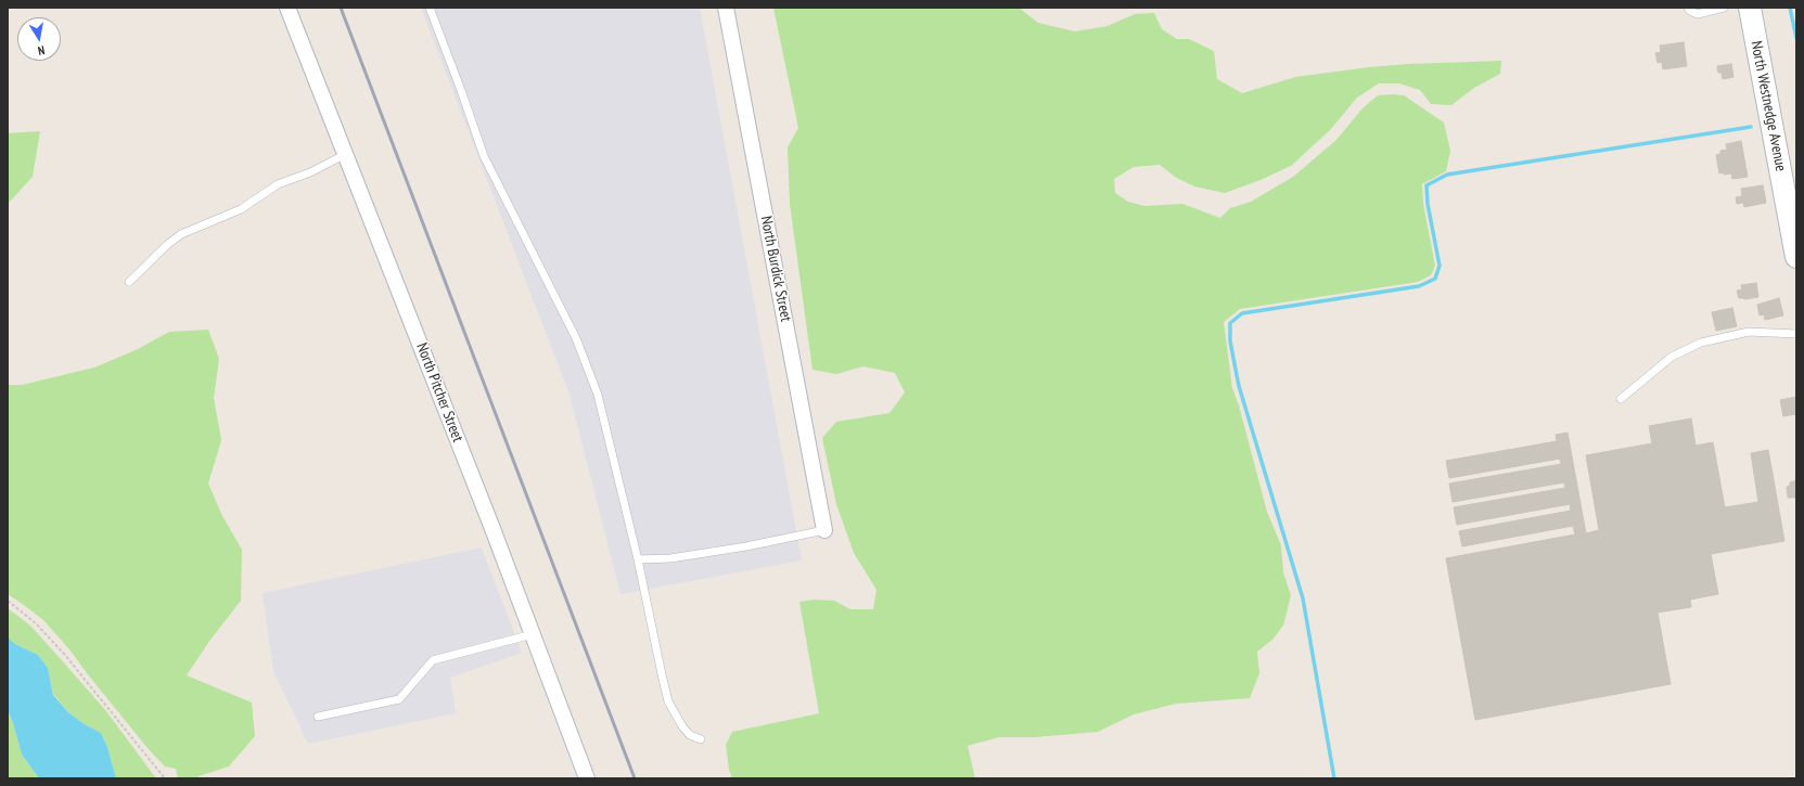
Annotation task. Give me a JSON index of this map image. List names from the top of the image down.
{
  "streets": {
    "street": ["North Westnedge Avenue", "North Burdick Street", "North Pitcher Street"]
  },
  "north": "bottom"
}
